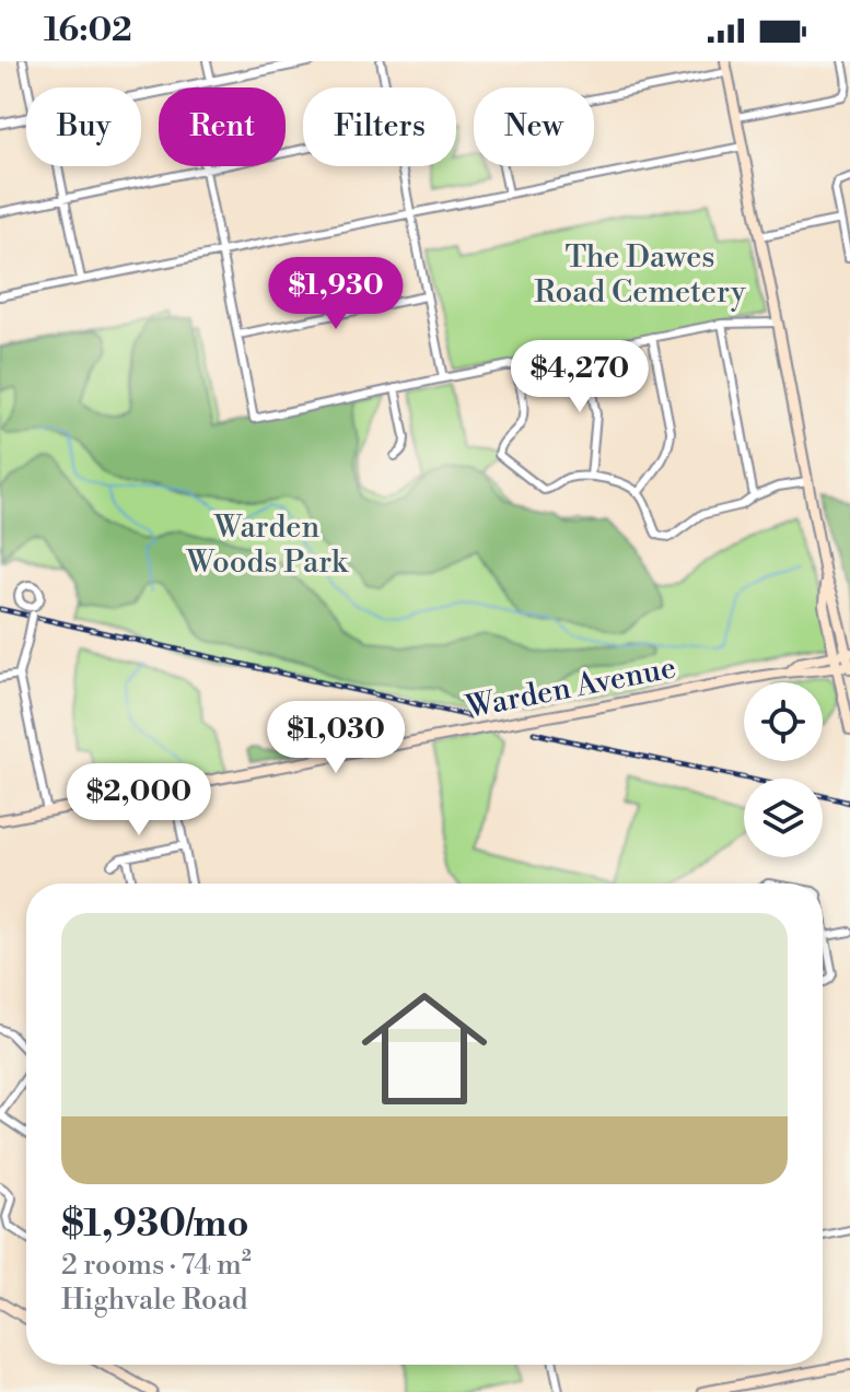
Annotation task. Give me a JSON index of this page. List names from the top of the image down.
{
  "streets": {
    "main road": ["Warden Avenue"]
  },
  "parks": ["The Dawes Road Cemetery", "Warden Woods Park"],
  "page": {
    "status": "16:02",
    "chip": [
      "Buy",
      "Rent",
      "Filters",
      "New"
    ],
    "price": [
      "$1,930",
      "$4,270",
      "$1,030",
      "$2,000"
    ],
    "list": [
      {
        "name": "$1,930/mo",
        "note": "2 rooms · 74 m² · Highvale Road"
      }
    ]
  }
}
